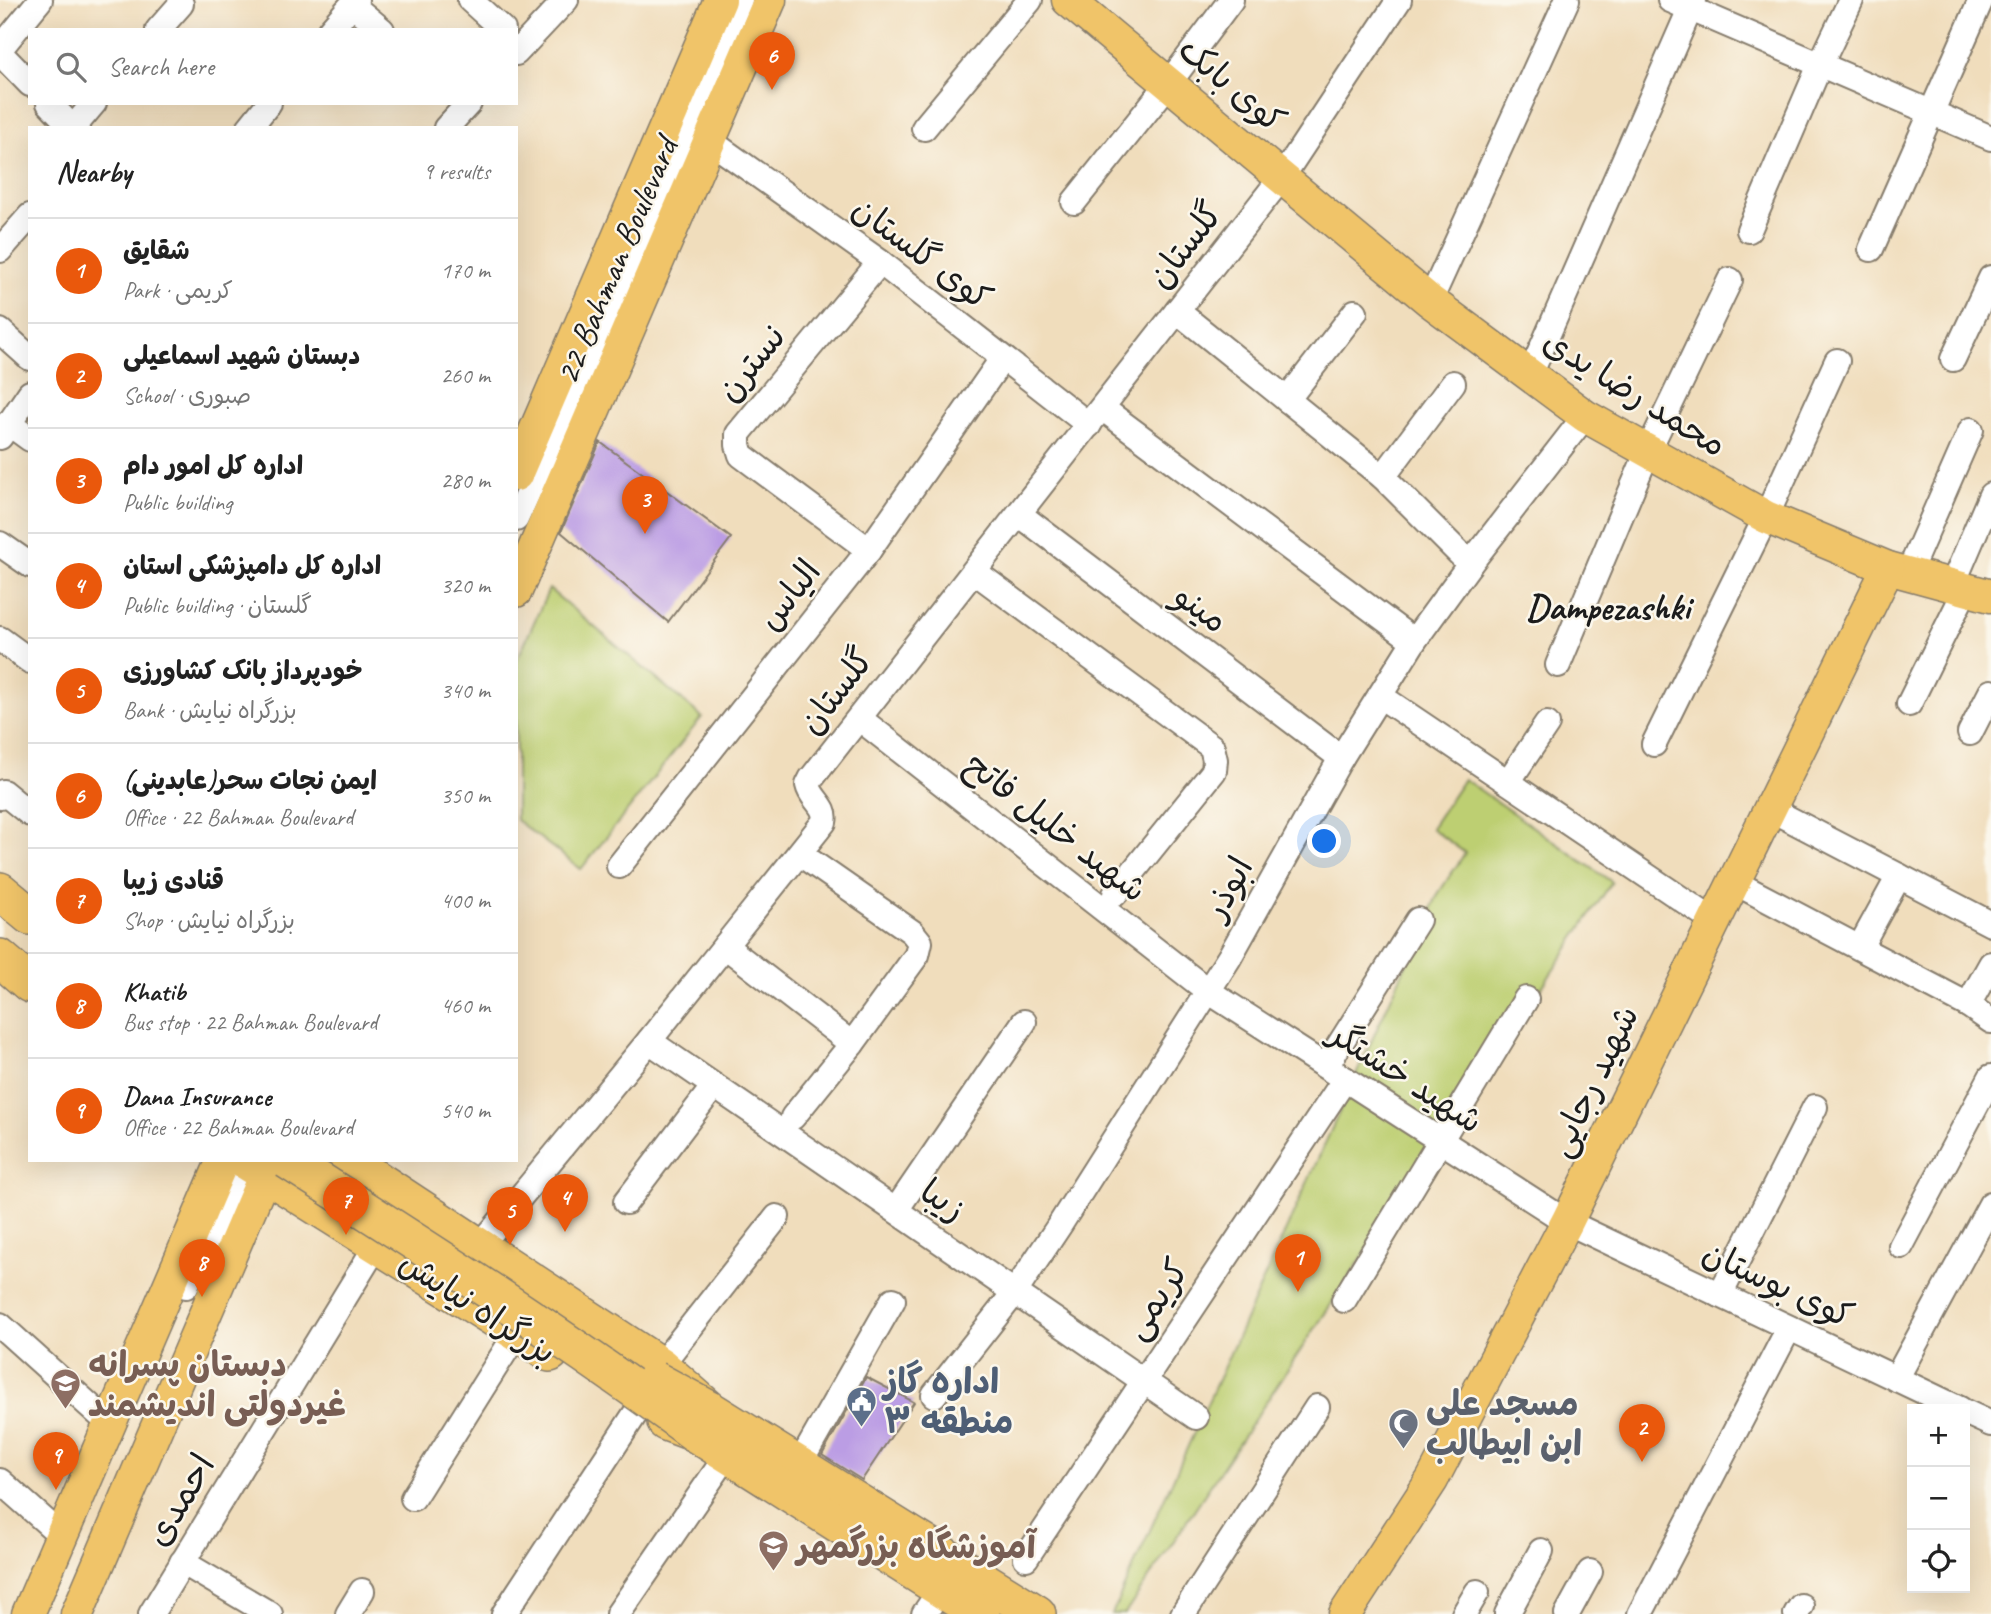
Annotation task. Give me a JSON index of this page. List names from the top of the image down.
{
  "streets": {
    "highway": ["بزرگراه نیایش"],
    "main road": [
      "کوی بابک",
      "22 Bahman Boulevard",
      "محمد رضا یدی",
      "شهید رجایی"
    ],
    "street": [
      "گلستان",
      "کوی گلستان",
      "نسترن",
      "الیاس",
      "مینو",
      "شهید خلیل فاتح",
      "ابوذر",
      "شهید خشتگر",
      "زیبا",
      "کوی بوستان",
      "کریمی",
      "احمدی"
    ]
  },
  "crossings": [
    ["کوی بابک", "گلستان"],
    ["کوی بابک", "محمد رضا یدی"],
    ["گلستان", "کوی گلستان"],
    ["گلستان", "محمد رضا یدی"],
    ["گلستان", "مینو"],
    ["گلستان", "شهید خلیل فاتح"],
    ["گلستان", "زیبا"],
    ["گلستان", "بزرگراه نیایش"],
    ["کوی گلستان", "22 Bahman Boulevard"],
    ["کوی گلستان", "نسترن"],
    ["کوی گلستان", "الیاس"],
    ["کوی گلستان", "ابوذر"],
    ["نسترن", "الیاس"],
    ["محمد رضا یدی", "ابوذر"],
    ["محمد رضا یدی", "شهید رجایی"],
    ["مینو", "ابوذر"],
    ["شهید خلیل فاتح", "ابوذر"],
    ["شهید خلیل فاتح", "شهید خشتگر"],
    ["ابوذر", "شهید خشتگر"],
    ["ابوذر", "زیبا"],
    ["شهید خشتگر", "شهید رجایی"],
    ["شهید خشتگر", "کوی بوستان"],
    ["شهید خشتگر", "کریمی"],
    ["شهید رجایی", "کوی بوستان"],
    ["زیبا", "کریمی"],
    ["بزرگراه نیایش", "احمدی"]
  ],
  "districts": ["Dampezashki"],
  "places": {
    "school or university": ["دبستان پسرانه غیردولتی اندیشمند", "آموزشگاه بزرگمهر"],
    "public building": ["اداره گاز منطقه ۳"],
    "mosque": ["مسجد علی ابن ابیطالب"]
  },
  "page": {
    "search": "Search here",
    "pins": [
      "6",
      "3",
      "4",
      "7",
      "5",
      "1",
      "8",
      "2",
      "9"
    ],
    "heading": ["Nearby", "9 results"],
    "list": [
      {
        "mark": "1",
        "name": "شقایق",
        "note": "Park · کریمی",
        "value": "170 m"
      },
      {
        "mark": "2",
        "name": "دبستان شهید اسماعیلی",
        "note": "School · صبوری",
        "value": "260 m"
      },
      {
        "mark": "3",
        "name": "اداره کل امور دام",
        "note": "Public building",
        "value": "280 m"
      },
      {
        "mark": "4",
        "name": "اداره کل دامپزشکی استان",
        "note": "Public building · گلستان",
        "value": "320 m"
      },
      {
        "mark": "5",
        "name": "خودپرداز بانک کشاورزی",
        "note": "Bank · بزرگراه نیایش",
        "value": "340 m"
      },
      {
        "mark": "6",
        "name": "ایمن نجات سحر(عابدینی)",
        "note": "Office · 22 Bahman Boulevard",
        "value": "350 m"
      },
      {
        "mark": "7",
        "name": "قنادی زیبا",
        "note": "Shop · بزرگراه نیایش",
        "value": "400 m"
      },
      {
        "mark": "8",
        "name": "Khatib",
        "note": "Bus stop · 22 Bahman Boulevard",
        "value": "460 m"
      },
      {
        "mark": "9",
        "name": "Dana Insurance",
        "note": "Office · 22 Bahman Boulevard",
        "value": "540 m"
      }
    ],
    "map_buttons": ["+", "−"]
  }
}
